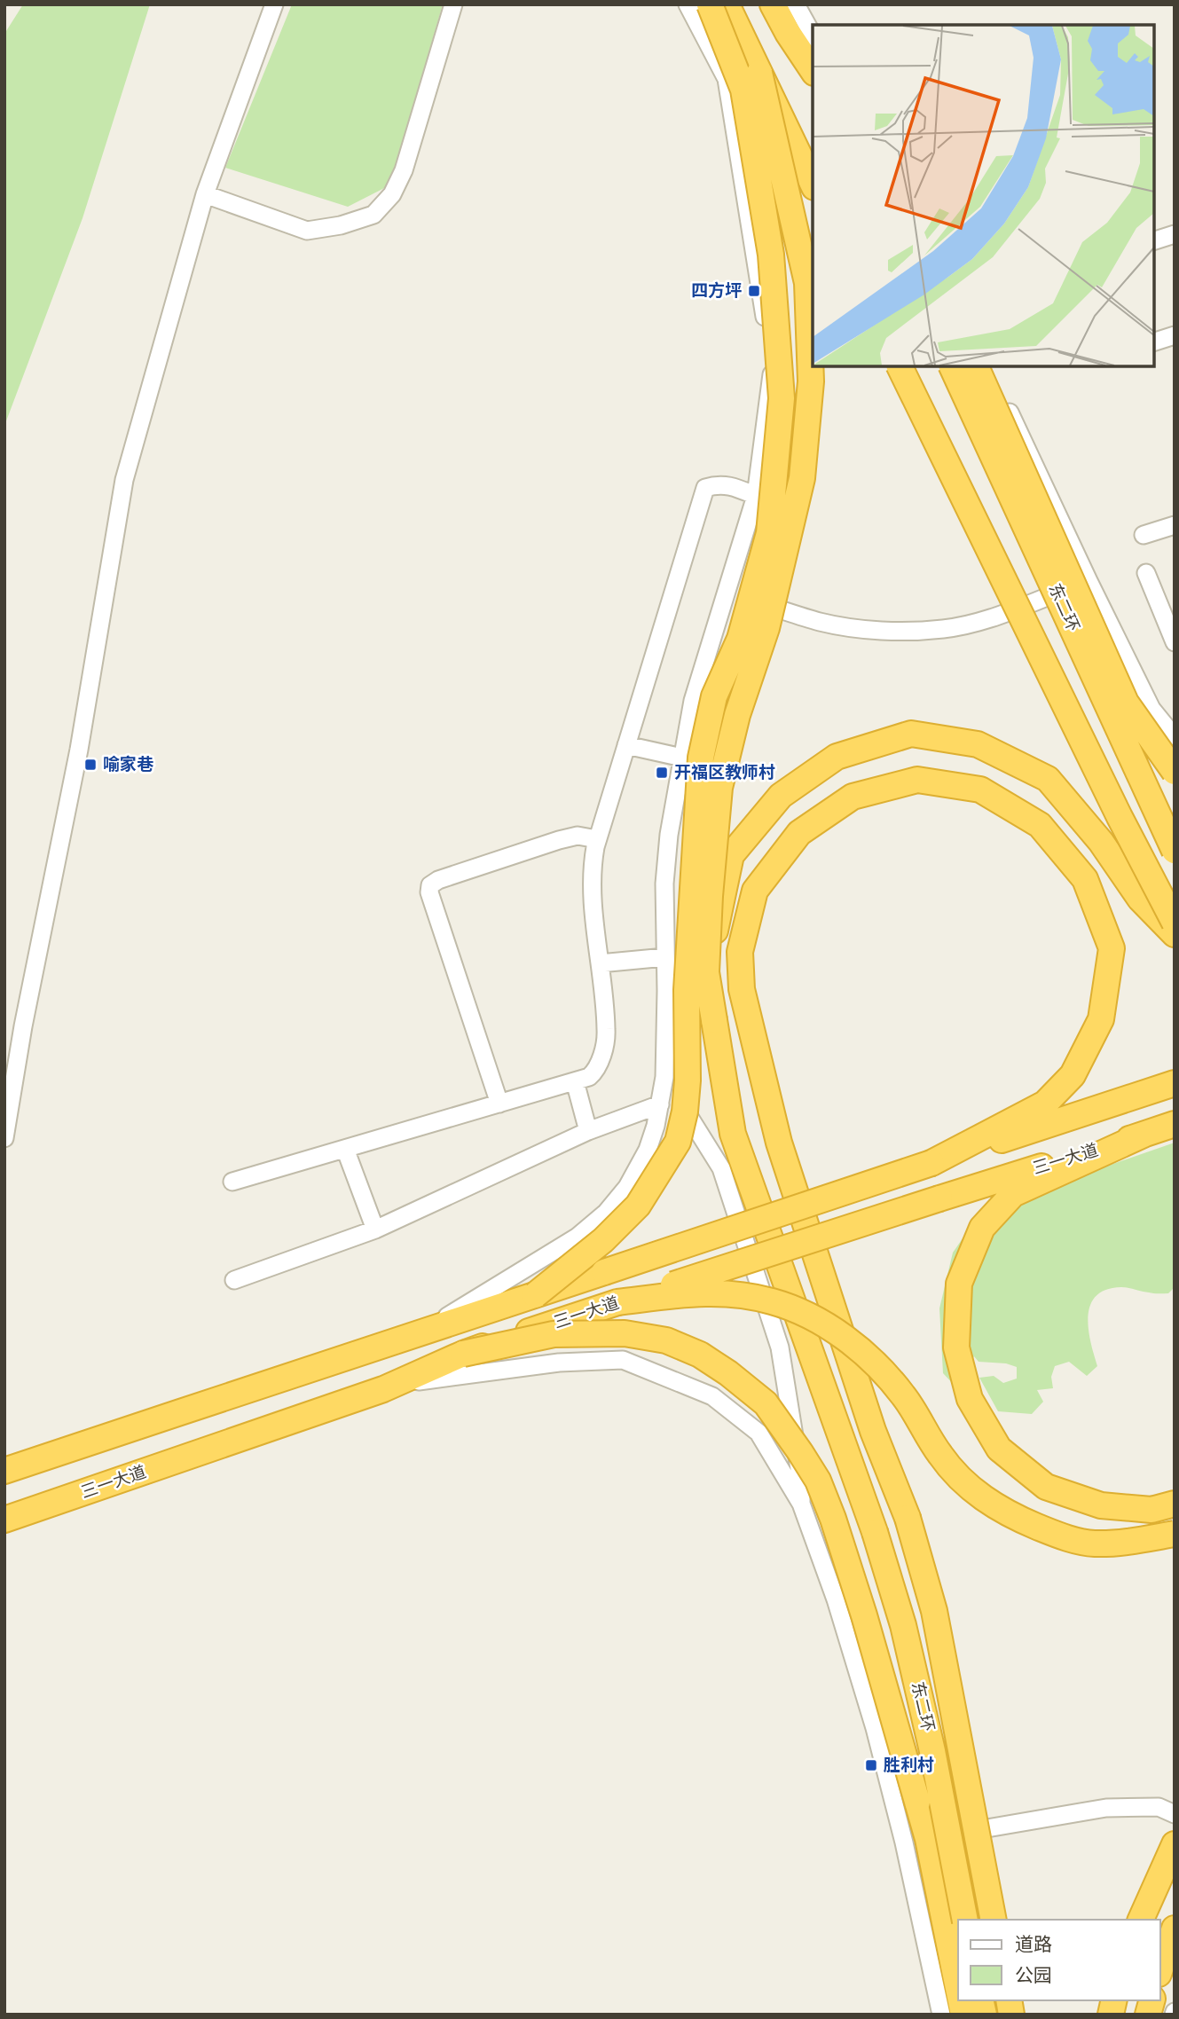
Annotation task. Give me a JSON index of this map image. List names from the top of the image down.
{
  "streets": {
    "highway": ["东二环", "三一大道"]
  },
  "places": {
    "transit": [
      "四方坪",
      "喻家巷",
      "开福区教师村",
      "胜利村"
    ]
  },
  "legend": ["道路", "公园"]
}
